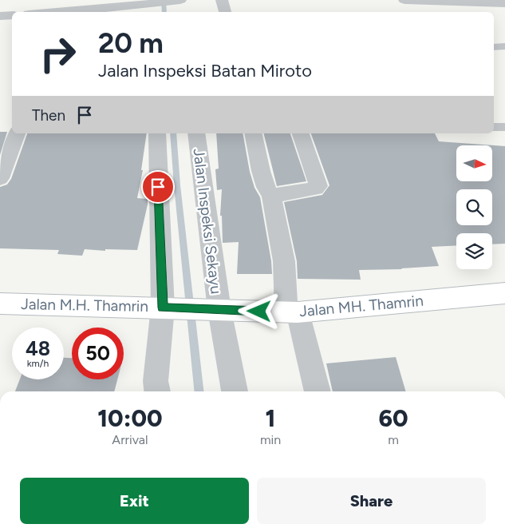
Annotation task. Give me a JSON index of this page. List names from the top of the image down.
{
  "streets": {
    "main road": ["Jalan M.H. Thamrin", "Jalan MH. Thamrin"],
    "street": ["Jalan Inspeksi Sekayu"]
  },
  "crossings": [
    ["Jalan Inspeksi Sekayu", "Jalan MH. Thamrin"],
    ["Jalan M.H. Thamrin", "Jalan MH. Thamrin"]
  ],
  "north": "right",
  "page": {
    "turn": ["20 m", "Jalan Inspeksi Batan Miroto"],
    "then": "Then",
    "speed": "48 km/h",
    "limit": "50",
    "eta": [
      "10:00",
      "Arrival",
      "1",
      "min",
      "60",
      "m"
    ],
    "buttons": ["Exit", "Share"]
  }
}
